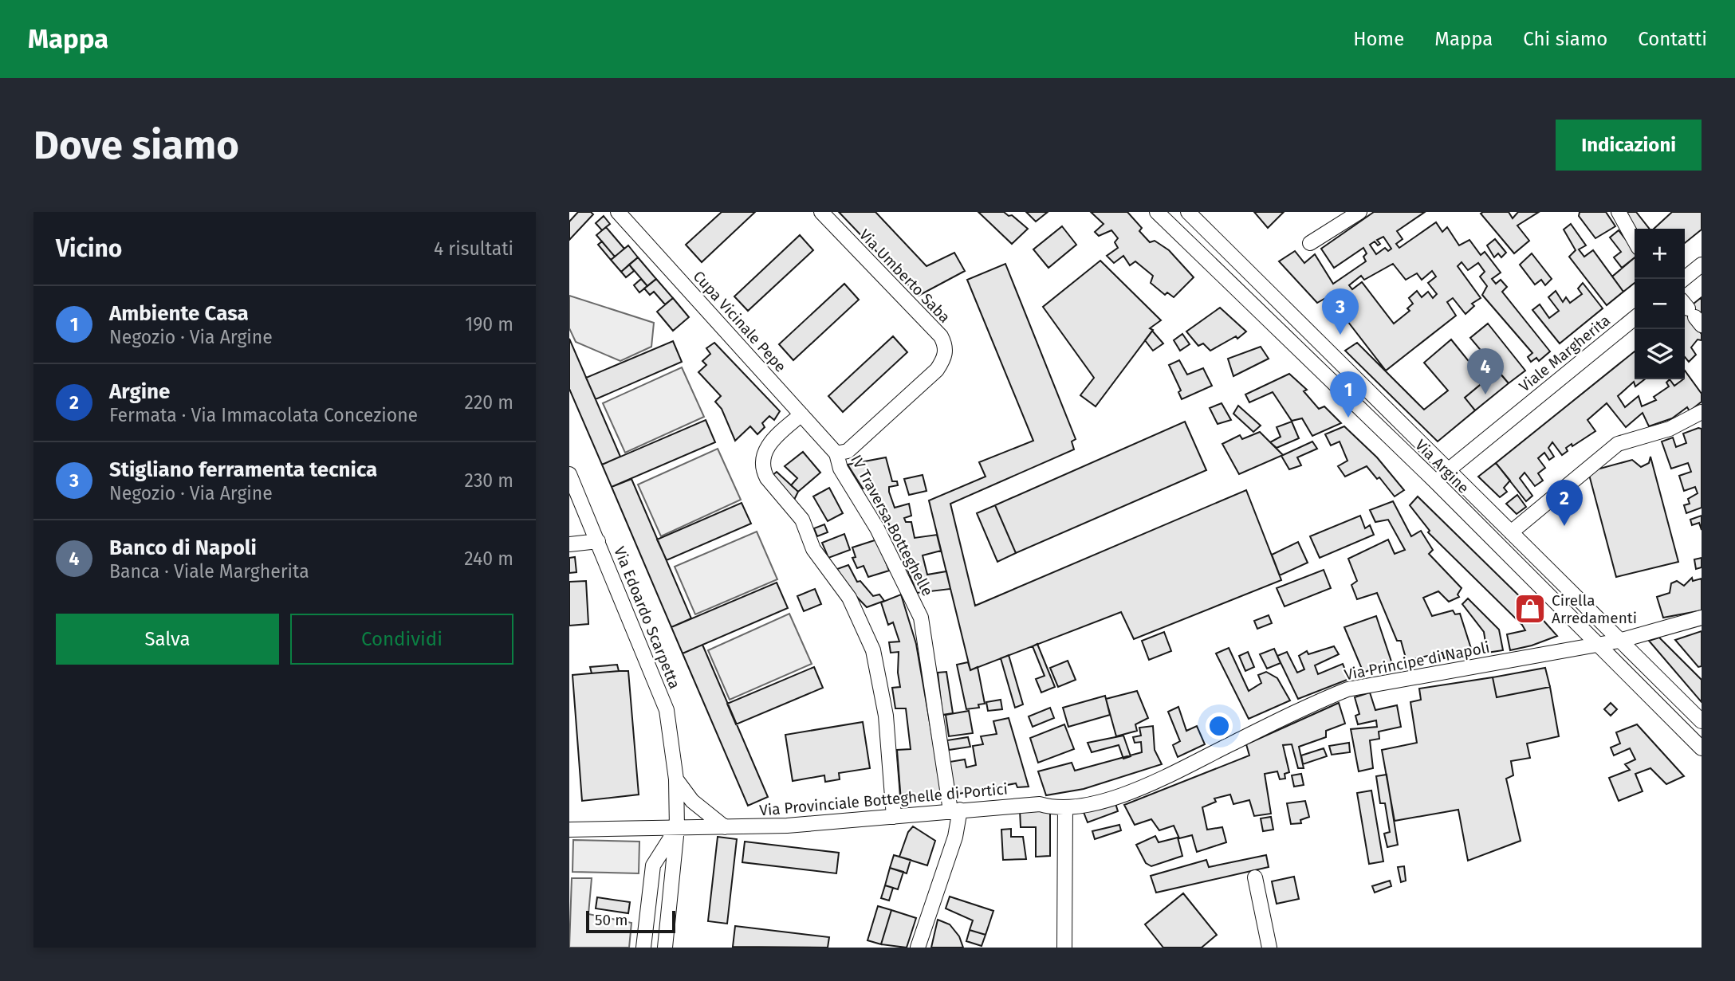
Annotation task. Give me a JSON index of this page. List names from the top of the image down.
{
  "streets": {
    "street": [
      "Via Umberto Saba",
      "Cupa Vicinale Pepe",
      "Viale Margherita",
      "Via Argine",
      "IV Traversa Botteghelle",
      "Via Edoardo Scarpetta",
      "Via Principe di Napoli",
      "Via Provinciale Botteghelle di Portici"
    ]
  },
  "crossings": [
    ["Via Umberto Saba", "Cupa Vicinale Pepe"],
    ["Via Umberto Saba", "IV Traversa Botteghelle"],
    ["Cupa Vicinale Pepe", "IV Traversa Botteghelle"],
    ["Viale Margherita", "Via Argine"],
    ["Via Argine", "Via Principe di Napoli"],
    ["IV Traversa Botteghelle", "Via Provinciale Botteghelle di Portici"],
    ["Via Edoardo Scarpetta", "Via Provinciale Botteghelle di Portici"],
    ["Via Principe di Napoli", "Via Provinciale Botteghelle di Portici"]
  ],
  "places": {
    "shop": ["Cirella Arredamenti"]
  },
  "scale_bar": "50 m",
  "page": {
    "header": "Mappa",
    "nav": [
      "Home",
      "Mappa",
      "Chi siamo",
      "Contatti"
    ],
    "buttons": [
      "Indicazioni",
      ["Salva", "Condividi"]
    ],
    "title": "Dove siamo",
    "heading": ["Vicino", "4 risultati"],
    "map_buttons": ["+", "−"],
    "list": [
      {
        "mark": "1",
        "name": "Ambiente Casa",
        "note": "Negozio · Via Argine",
        "value": "190 m"
      },
      {
        "mark": "2",
        "name": "Argine",
        "note": "Fermata · Via Immacolata Concezione",
        "value": "220 m"
      },
      {
        "mark": "3",
        "name": "Stigliano ferramenta tecnica",
        "note": "Negozio · Via Argine",
        "value": "230 m"
      },
      {
        "mark": "4",
        "name": "Banco di Napoli",
        "note": "Banca · Viale Margherita",
        "value": "240 m"
      }
    ],
    "pins": [
      "3",
      "4",
      "1",
      "2"
    ],
    "scale": "50 m"
  }
}
